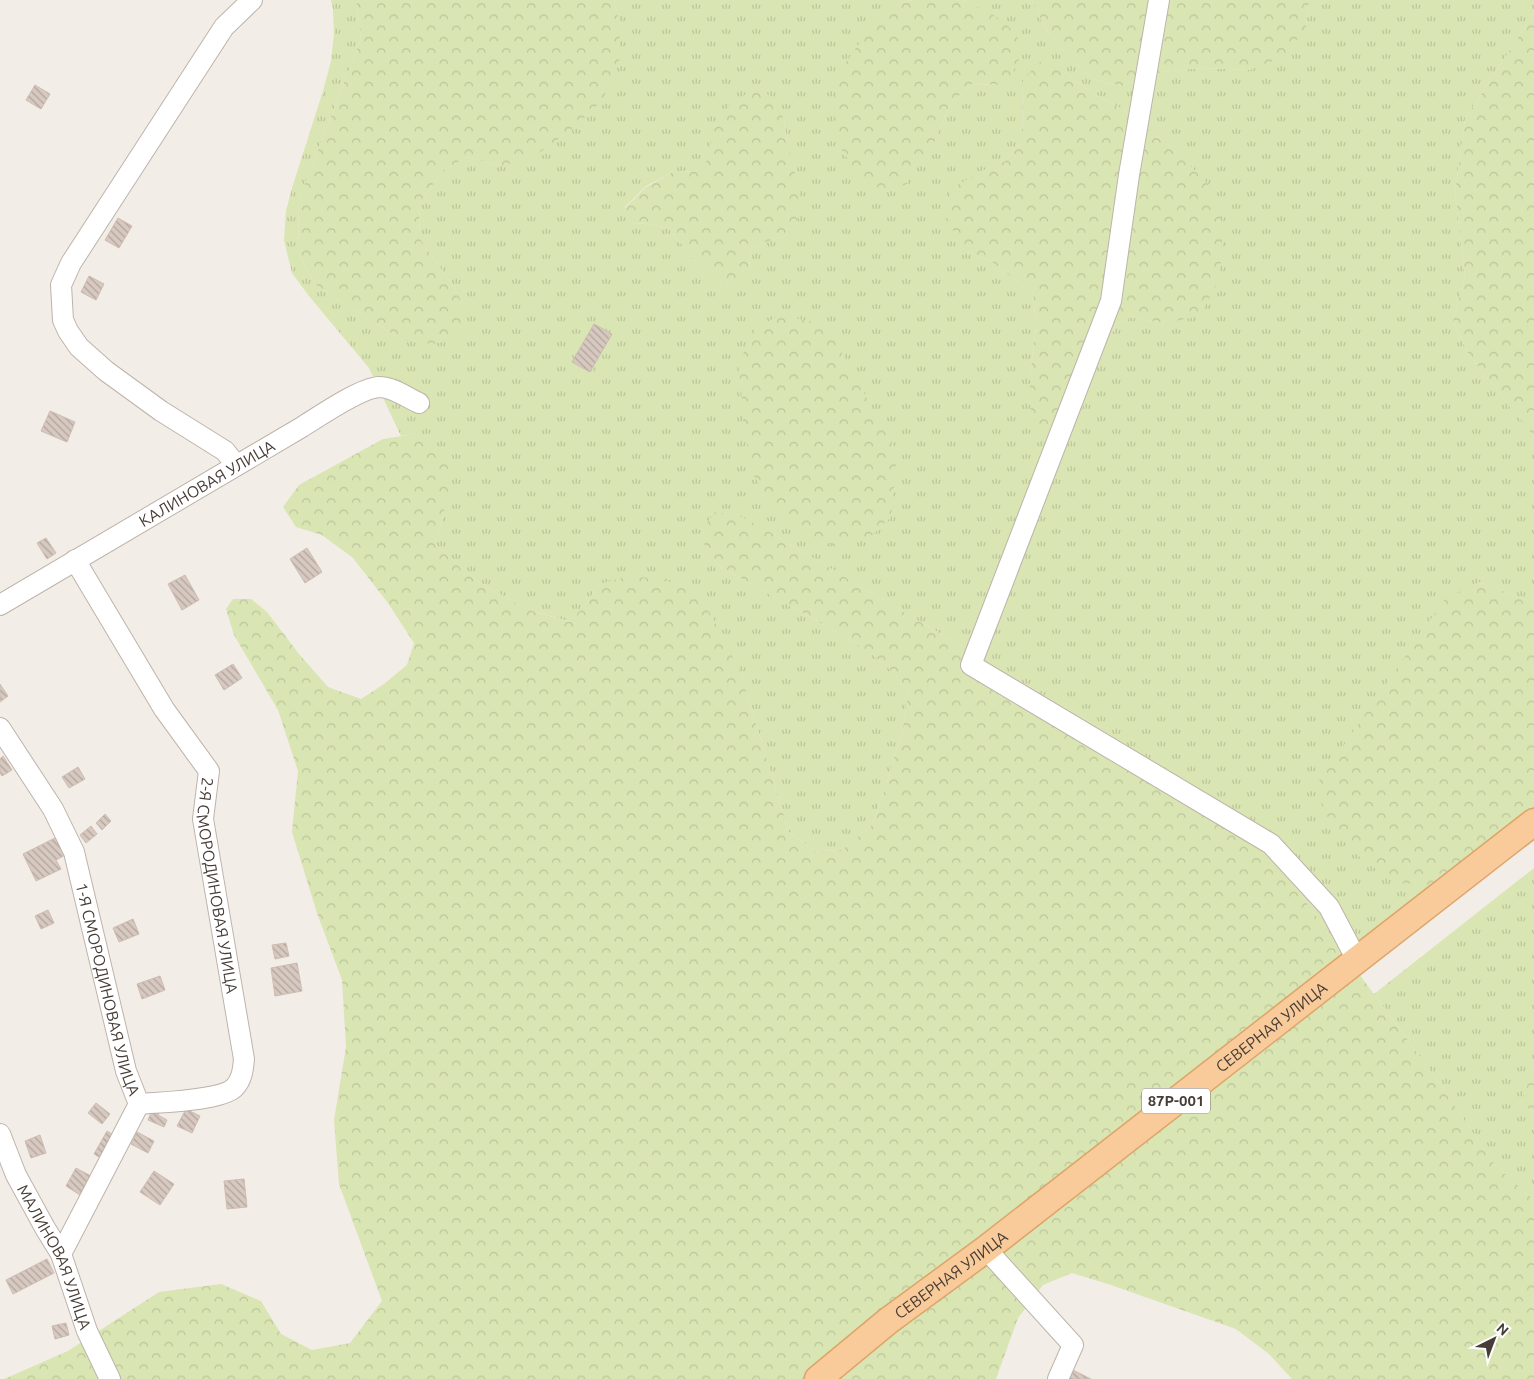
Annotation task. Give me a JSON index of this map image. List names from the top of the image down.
{
  "streets": {
    "main road": ["СЕВЕРНАЯ УЛИЦА", "87Р-001"],
    "street": [
      "КАЛИНОВАЯ УЛИЦА",
      "2-Я СМОРОДИНОВАЯ УЛИЦА",
      "1-Я СМОРОДИНОВАЯ УЛИЦА",
      "МАЛИНОВАЯ УЛИЦА"
    ]
  },
  "crossings": [
    ["КАЛИНОВАЯ УЛИЦА", "2-Я СМОРОДИНОВАЯ УЛИЦА"],
    ["2-Я СМОРОДИНОВАЯ УЛИЦА", "1-Я СМОРОДИНОВАЯ УЛИЦА"],
    ["1-Я СМОРОДИНОВАЯ УЛИЦА", "МАЛИНОВАЯ УЛИЦА"]
  ],
  "north": "top right"
}
